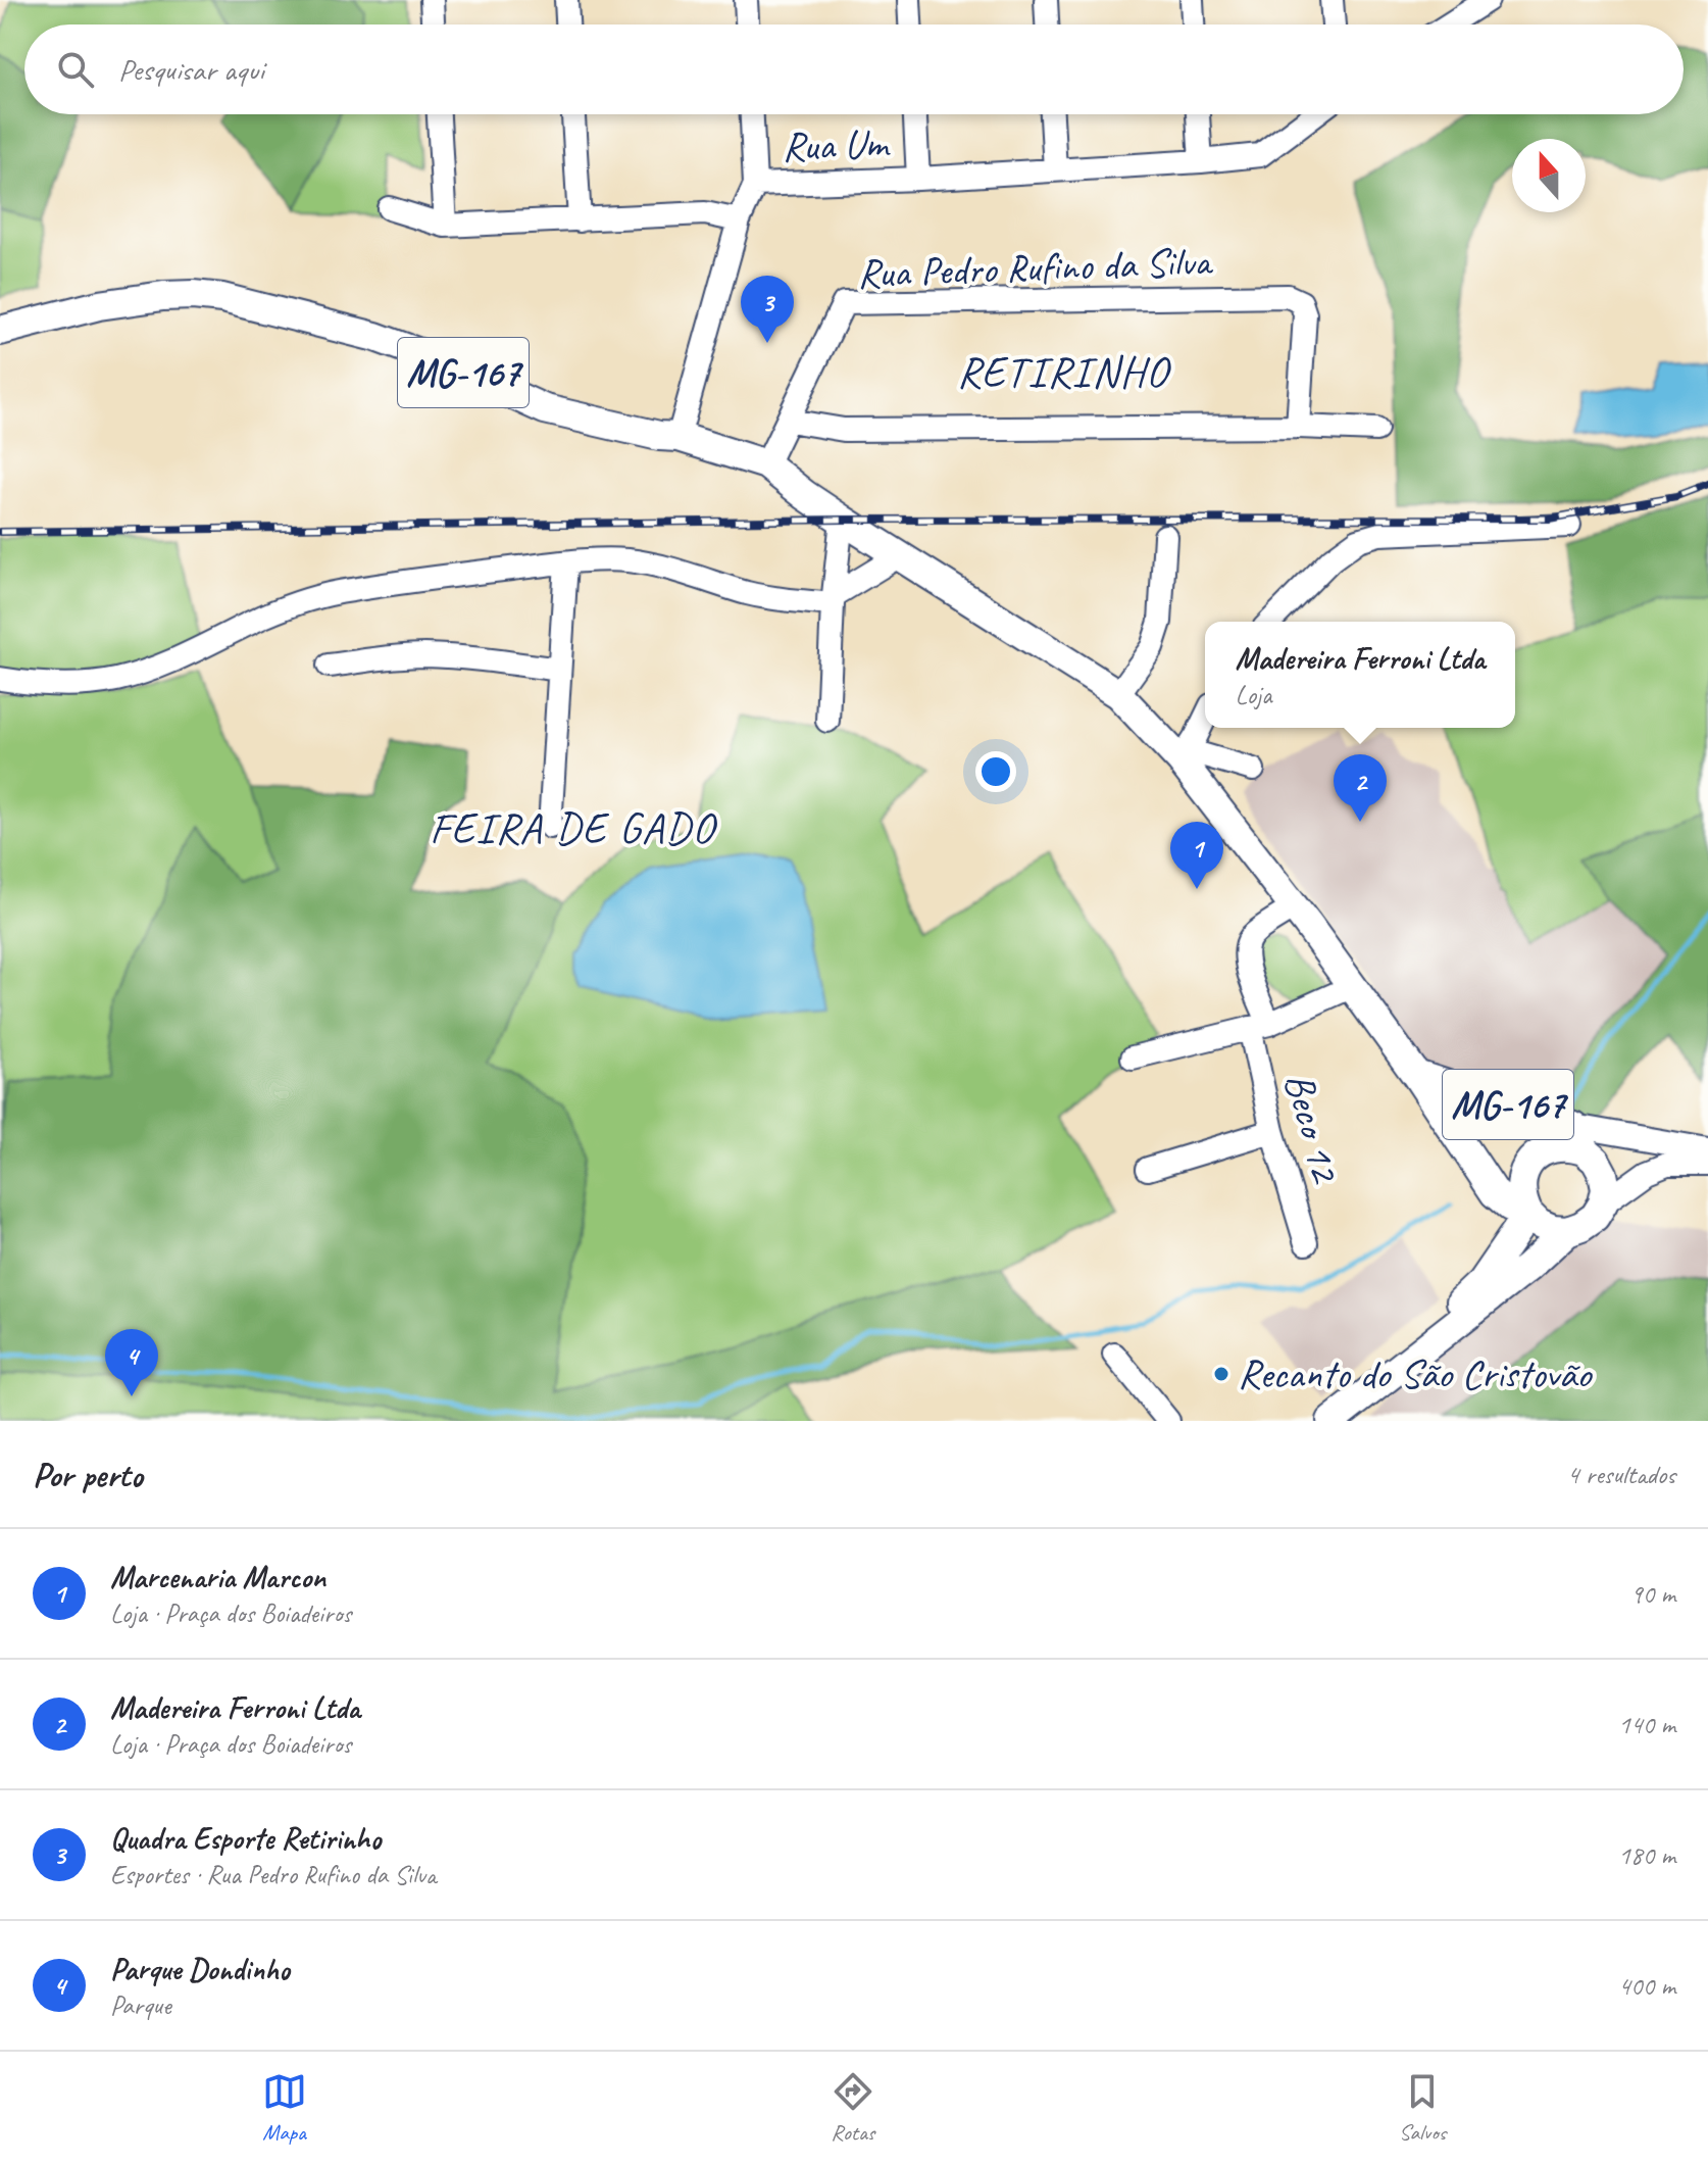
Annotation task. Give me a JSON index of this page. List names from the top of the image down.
{
  "streets": {
    "main road": ["MG-167"],
    "street": ["Rua Um", "Rua Pedro Rufino da Silva", "Beco 12"]
  },
  "crossings": [
    ["Rua Pedro Rufino da Silva", "MG-167"],
    ["MG-167", "Beco 12"]
  ],
  "districts": ["RETIRINHO", "FEIRA DE GADO"],
  "places": ["Recanto do São Cristovão"],
  "north": "top",
  "page": {
    "search": "Pesquisar aqui",
    "pins": [
      "3",
      "2",
      "1",
      "4"
    ],
    "popup": ["Madereira Ferroni Ltda", "Loja"],
    "heading": ["Por perto", "4 resultados"],
    "list": [
      {
        "mark": "1",
        "name": "Marcenaria Marcon",
        "note": "Loja · Praça dos Boiadeiros",
        "value": "90 m"
      },
      {
        "mark": "2",
        "name": "Madereira Ferroni Ltda",
        "note": "Loja · Praça dos Boiadeiros",
        "value": "140 m"
      },
      {
        "mark": "3",
        "name": "Quadra Esporte Retirinho",
        "note": "Esportes · Rua Pedro Rufino da Silva",
        "value": "180 m"
      },
      {
        "mark": "4",
        "name": "Parque Dondinho",
        "note": "Parque",
        "value": "400 m"
      }
    ],
    "nav": ["Mapa", "Rotas", "Salvos"]
  }
}
